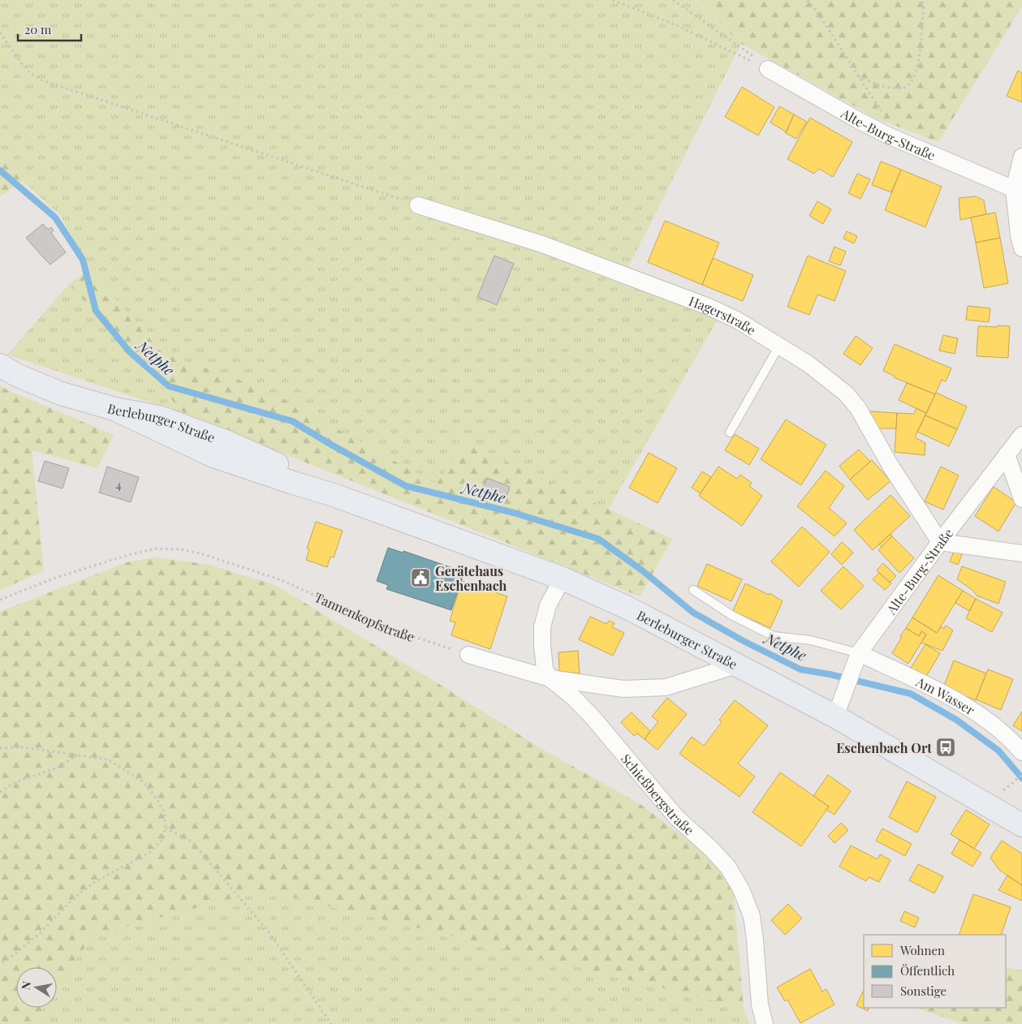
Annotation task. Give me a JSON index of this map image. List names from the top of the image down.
{
  "streets": {
    "main road": ["Berleburger Straße"],
    "street": [
      "Alte-Burg-Straße",
      "Hagerstraße",
      "Am Wasser",
      "Schießbergstraße"
    ],
    "path": ["Tannenkopfstraße"]
  },
  "crossings": [
    ["Alte-Burg-Straße", "Hagerstraße"],
    ["Alte-Burg-Straße", "Berleburger Straße"],
    ["Alte-Burg-Straße", "Am Wasser"]
  ],
  "water": ["Netphe"],
  "places": {
    "public building": ["Gerätehaus Eschenbach"],
    "bus stop": ["Eschenbach Ort"]
  },
  "house_numbers": ["4"],
  "legend": ["Wohnen", "Öffentlich", "Sonstige"],
  "scale_bar": "20 m",
  "north": "left"
}
